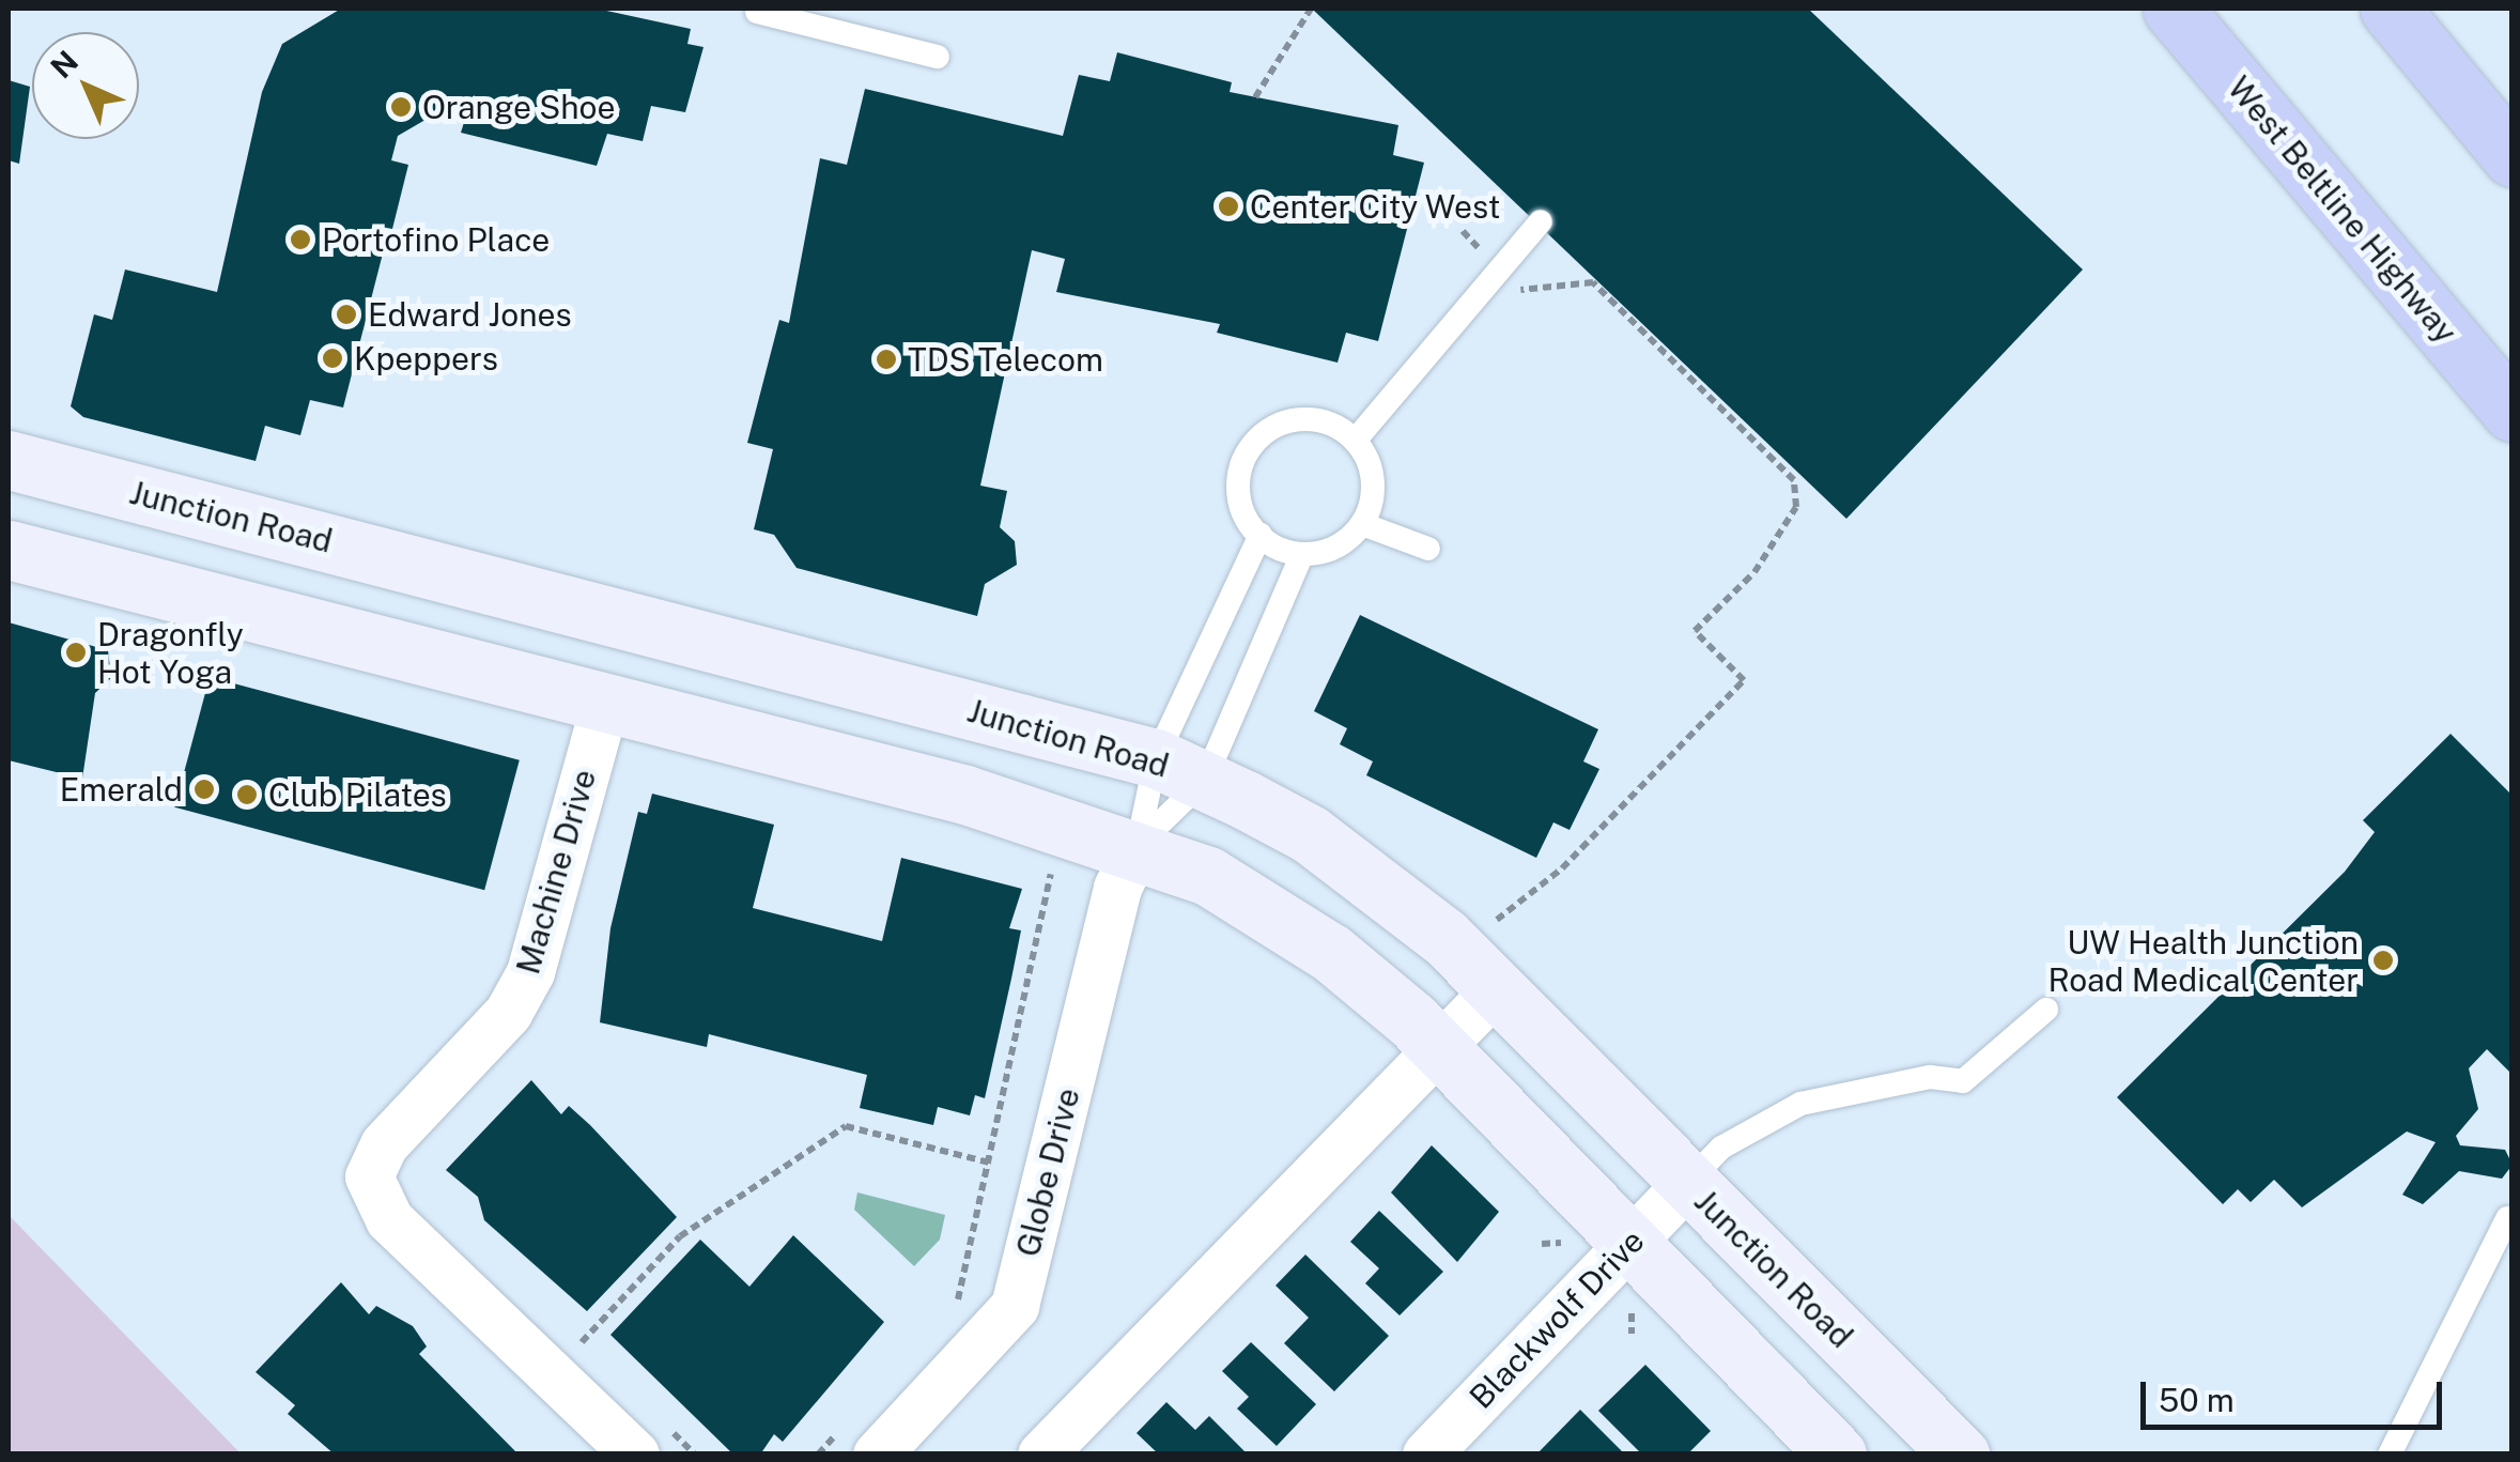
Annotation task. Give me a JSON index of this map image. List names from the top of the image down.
{
  "streets": {
    "highway": ["West Beltline Highway"],
    "street": [
      "Junction Road",
      "Machine Drive",
      "Globe Drive",
      "Blackwolf Drive"
    ]
  },
  "crossings": [
    ["Junction Road", "Blackwolf Drive"]
  ],
  "places": [
    "Orange Shoe",
    "Center City West",
    "Portofino Place",
    "Edward Jones",
    "Kpeppers",
    "TDS Telecom",
    "Dragonfly Hot Yoga",
    "Emerald",
    "Club Pilates",
    "UW Health Junction Road Medical Center"
  ],
  "scale_bar": "50 m",
  "north": "top left"
}
